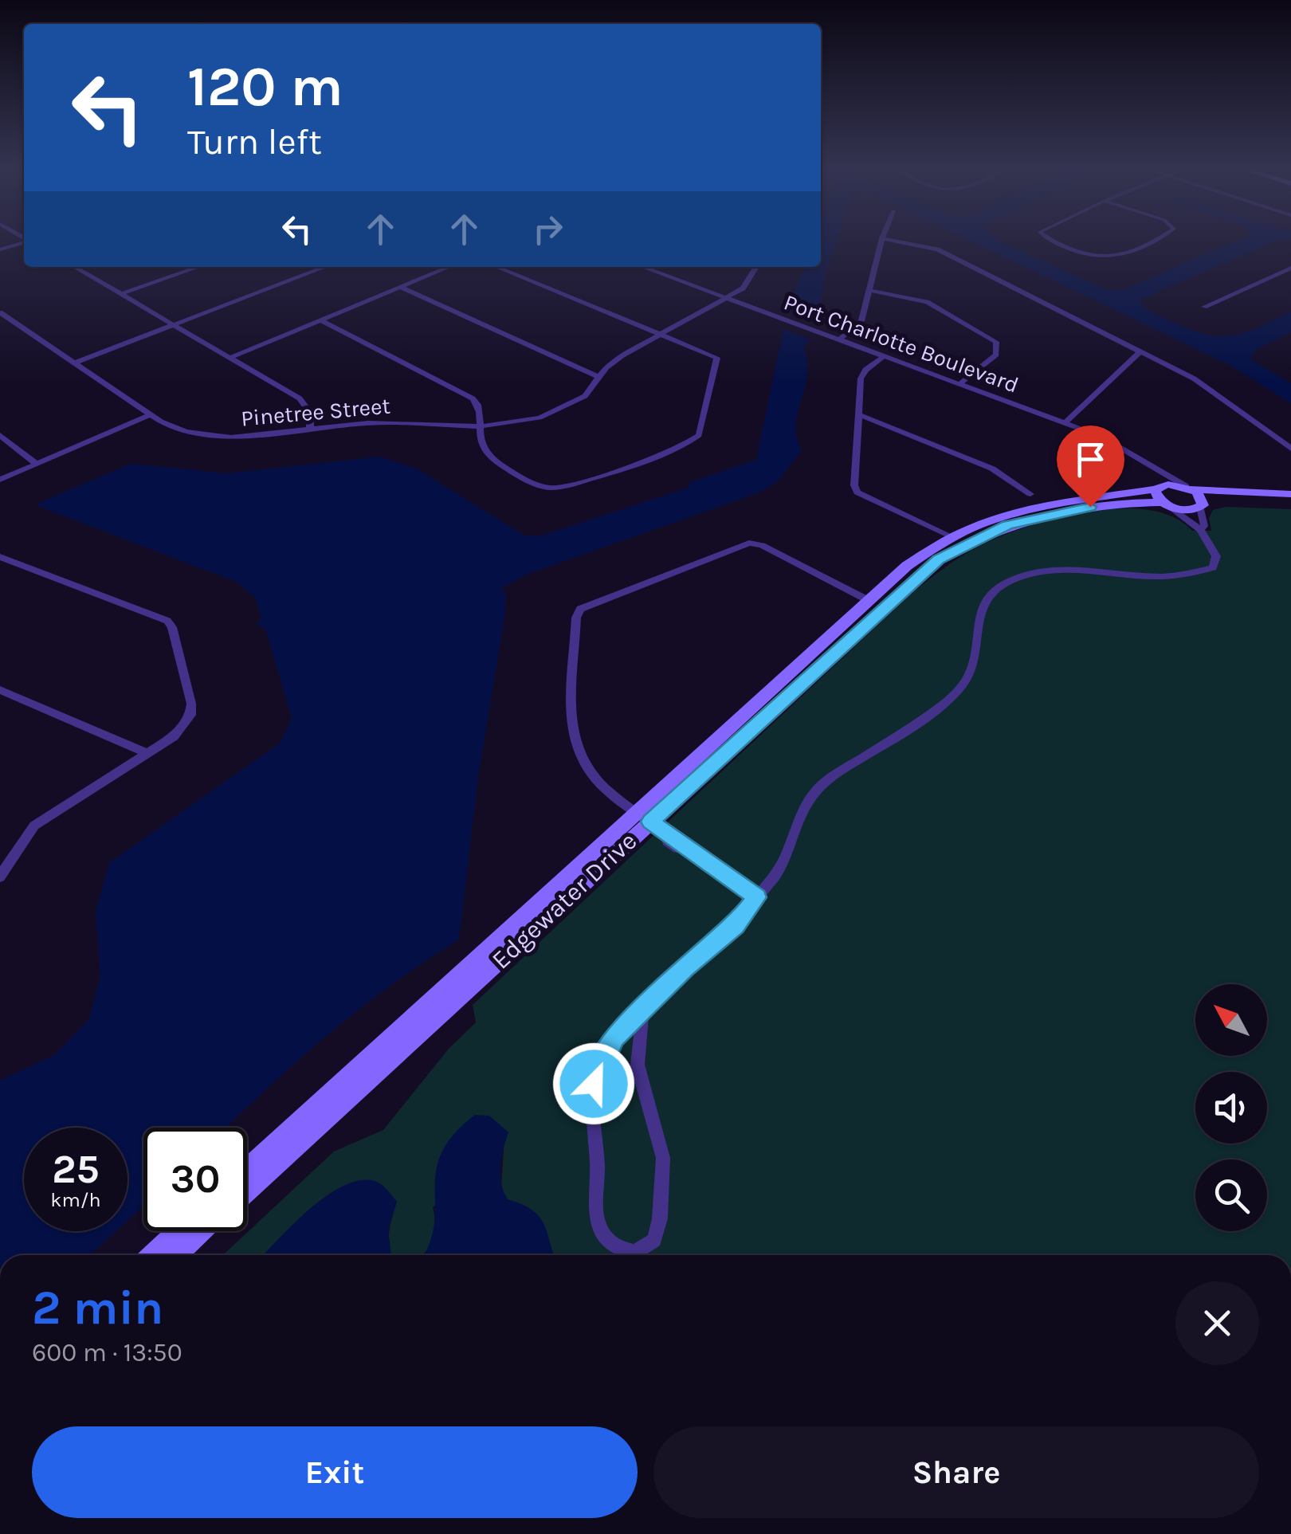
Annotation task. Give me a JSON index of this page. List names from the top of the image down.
{
  "streets": {
    "street": ["Port Charlotte Boulevard", "Pinetree Street", "Edgewater Drive"]
  },
  "crossings": [
    ["Port Charlotte Boulevard", "Pinetree Street"]
  ],
  "north": "top left",
  "page": {
    "turn": ["120 m", "Turn left"],
    "speed": "25 km/h",
    "limit": "30",
    "heading": ["2 min", "600 m · 13:50"],
    "buttons": ["Exit", "Share"]
  }
}
